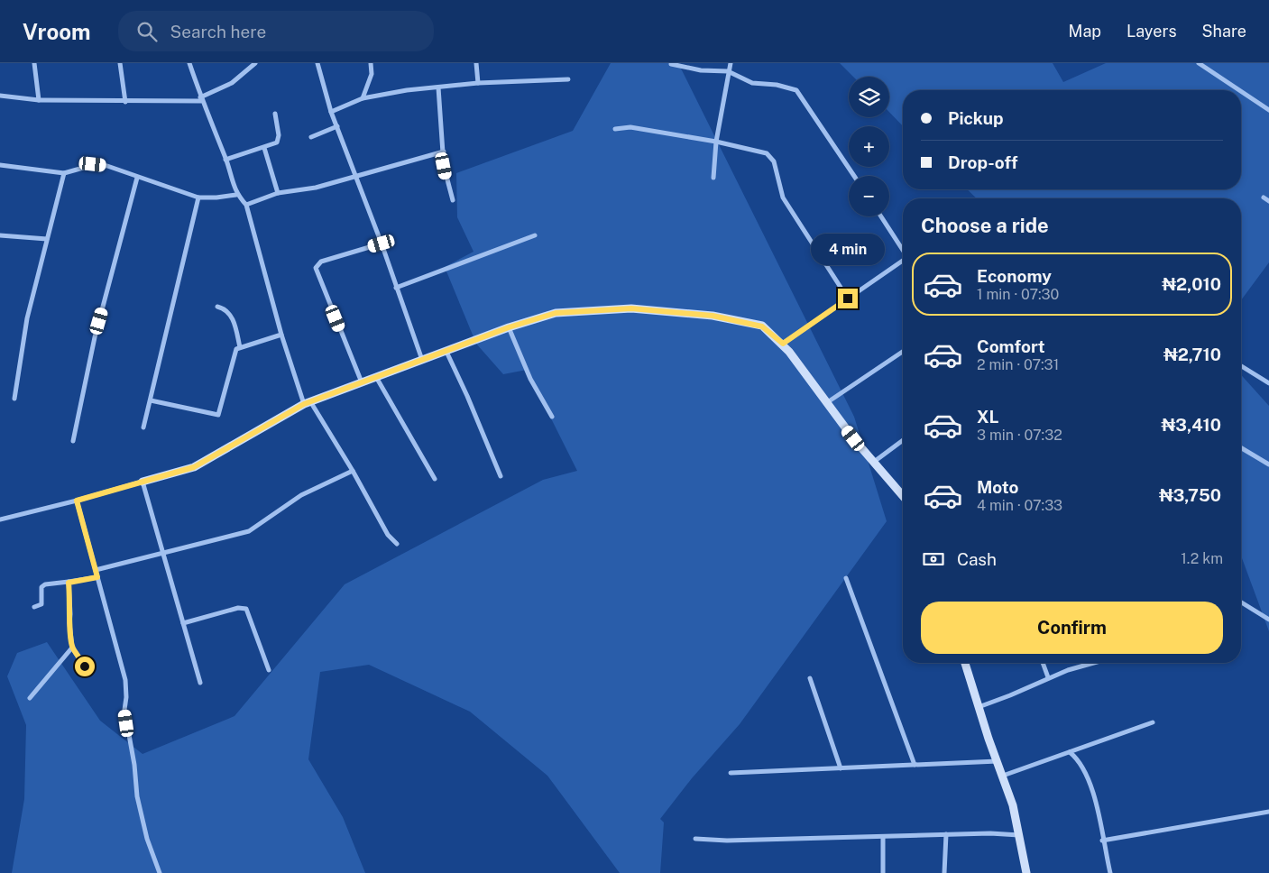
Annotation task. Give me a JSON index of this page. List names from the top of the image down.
{
  "page": {
    "header": "Vroom",
    "search": "Search here",
    "nav": ["Map", "Layers", "Share"],
    "map_buttons": ["+", "−"],
    "banner": ["Pickup", "Drop-off"],
    "heading": "Choose a ride",
    "bubble": "4 min",
    "list": [
      {
        "name": "Economy",
        "note": "1 min · 07:30",
        "value": "₦2,010"
      },
      {
        "name": "Comfort",
        "note": "2 min · 07:31",
        "value": "₦2,710"
      },
      {
        "name": "XL",
        "note": "3 min · 07:32",
        "value": "₦3,410"
      },
      {
        "name": "Moto",
        "note": "4 min · 07:33",
        "value": "₦3,750"
      }
    ],
    "pay": ["Cash", "1.2 km"],
    "buttons": "Confirm"
  }
}
